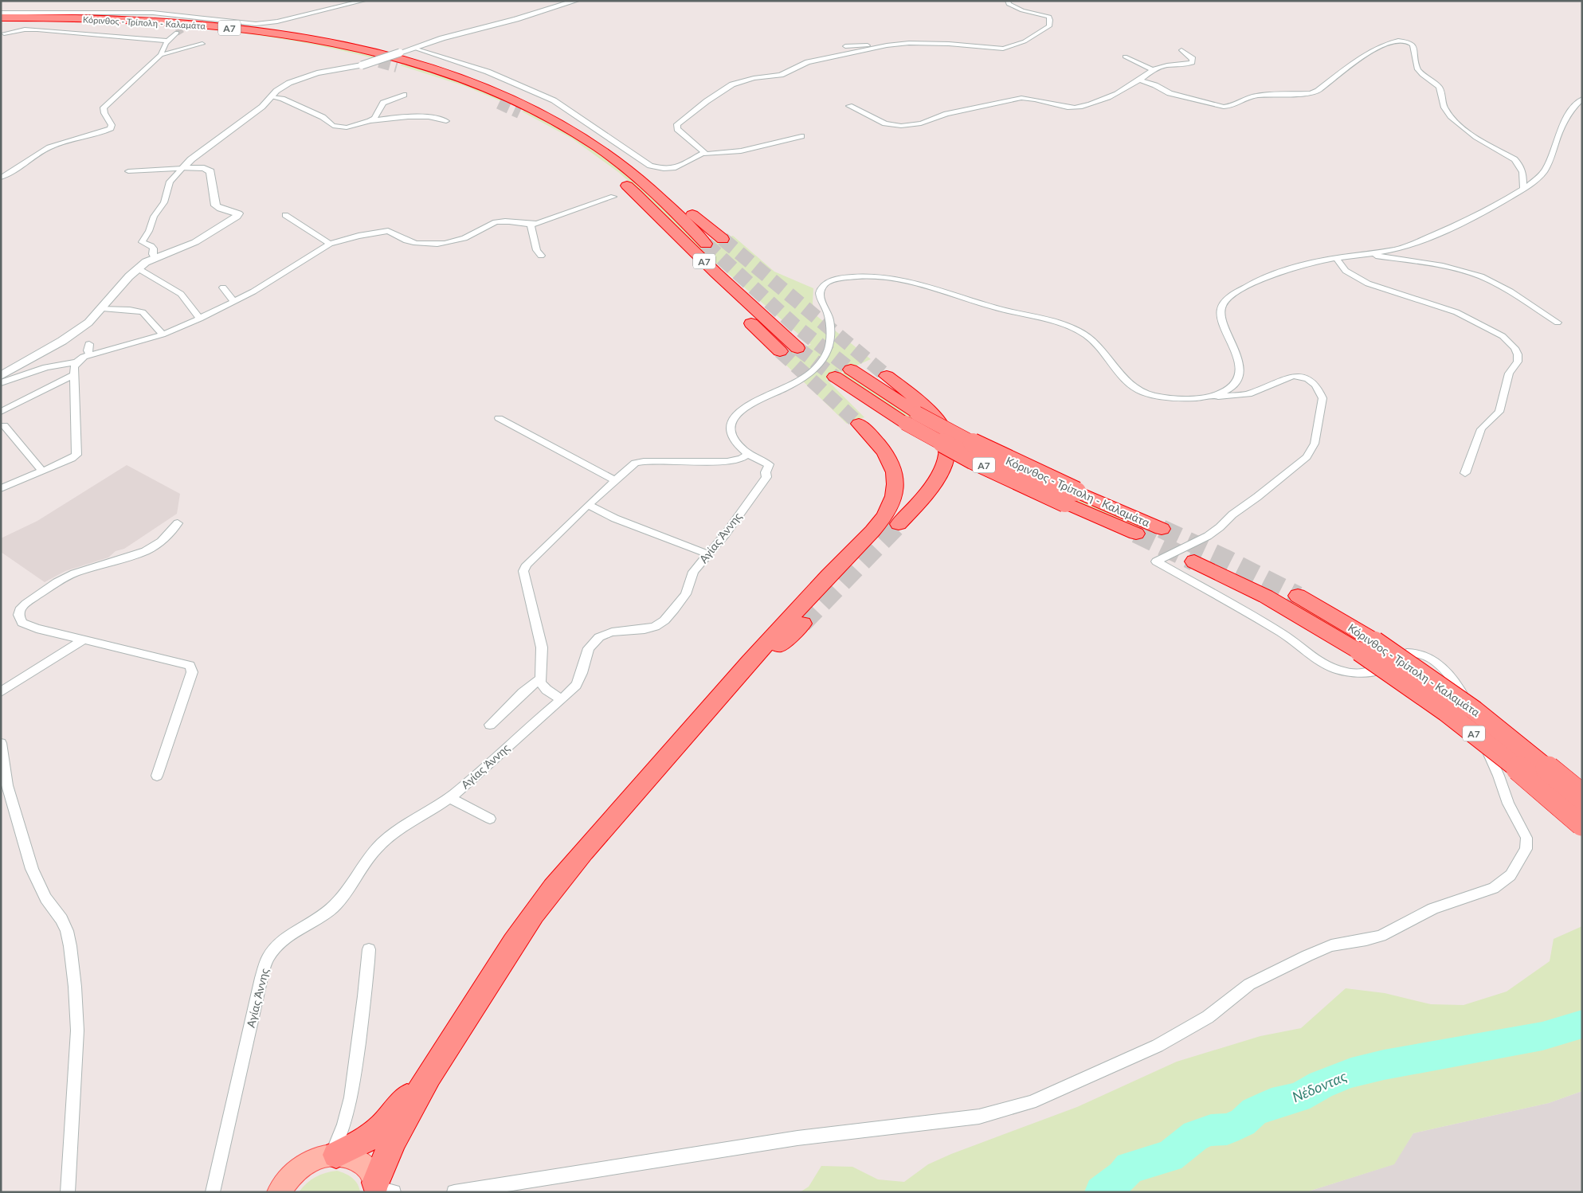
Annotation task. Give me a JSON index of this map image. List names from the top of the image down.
{
  "streets": {
    "highway": ["Κόρινθος - Τρίπολη - Καλαμάτα", "Α7"],
    "street": ["Αγίας Άννης"]
  },
  "water": ["Νέδoντας"]
}
